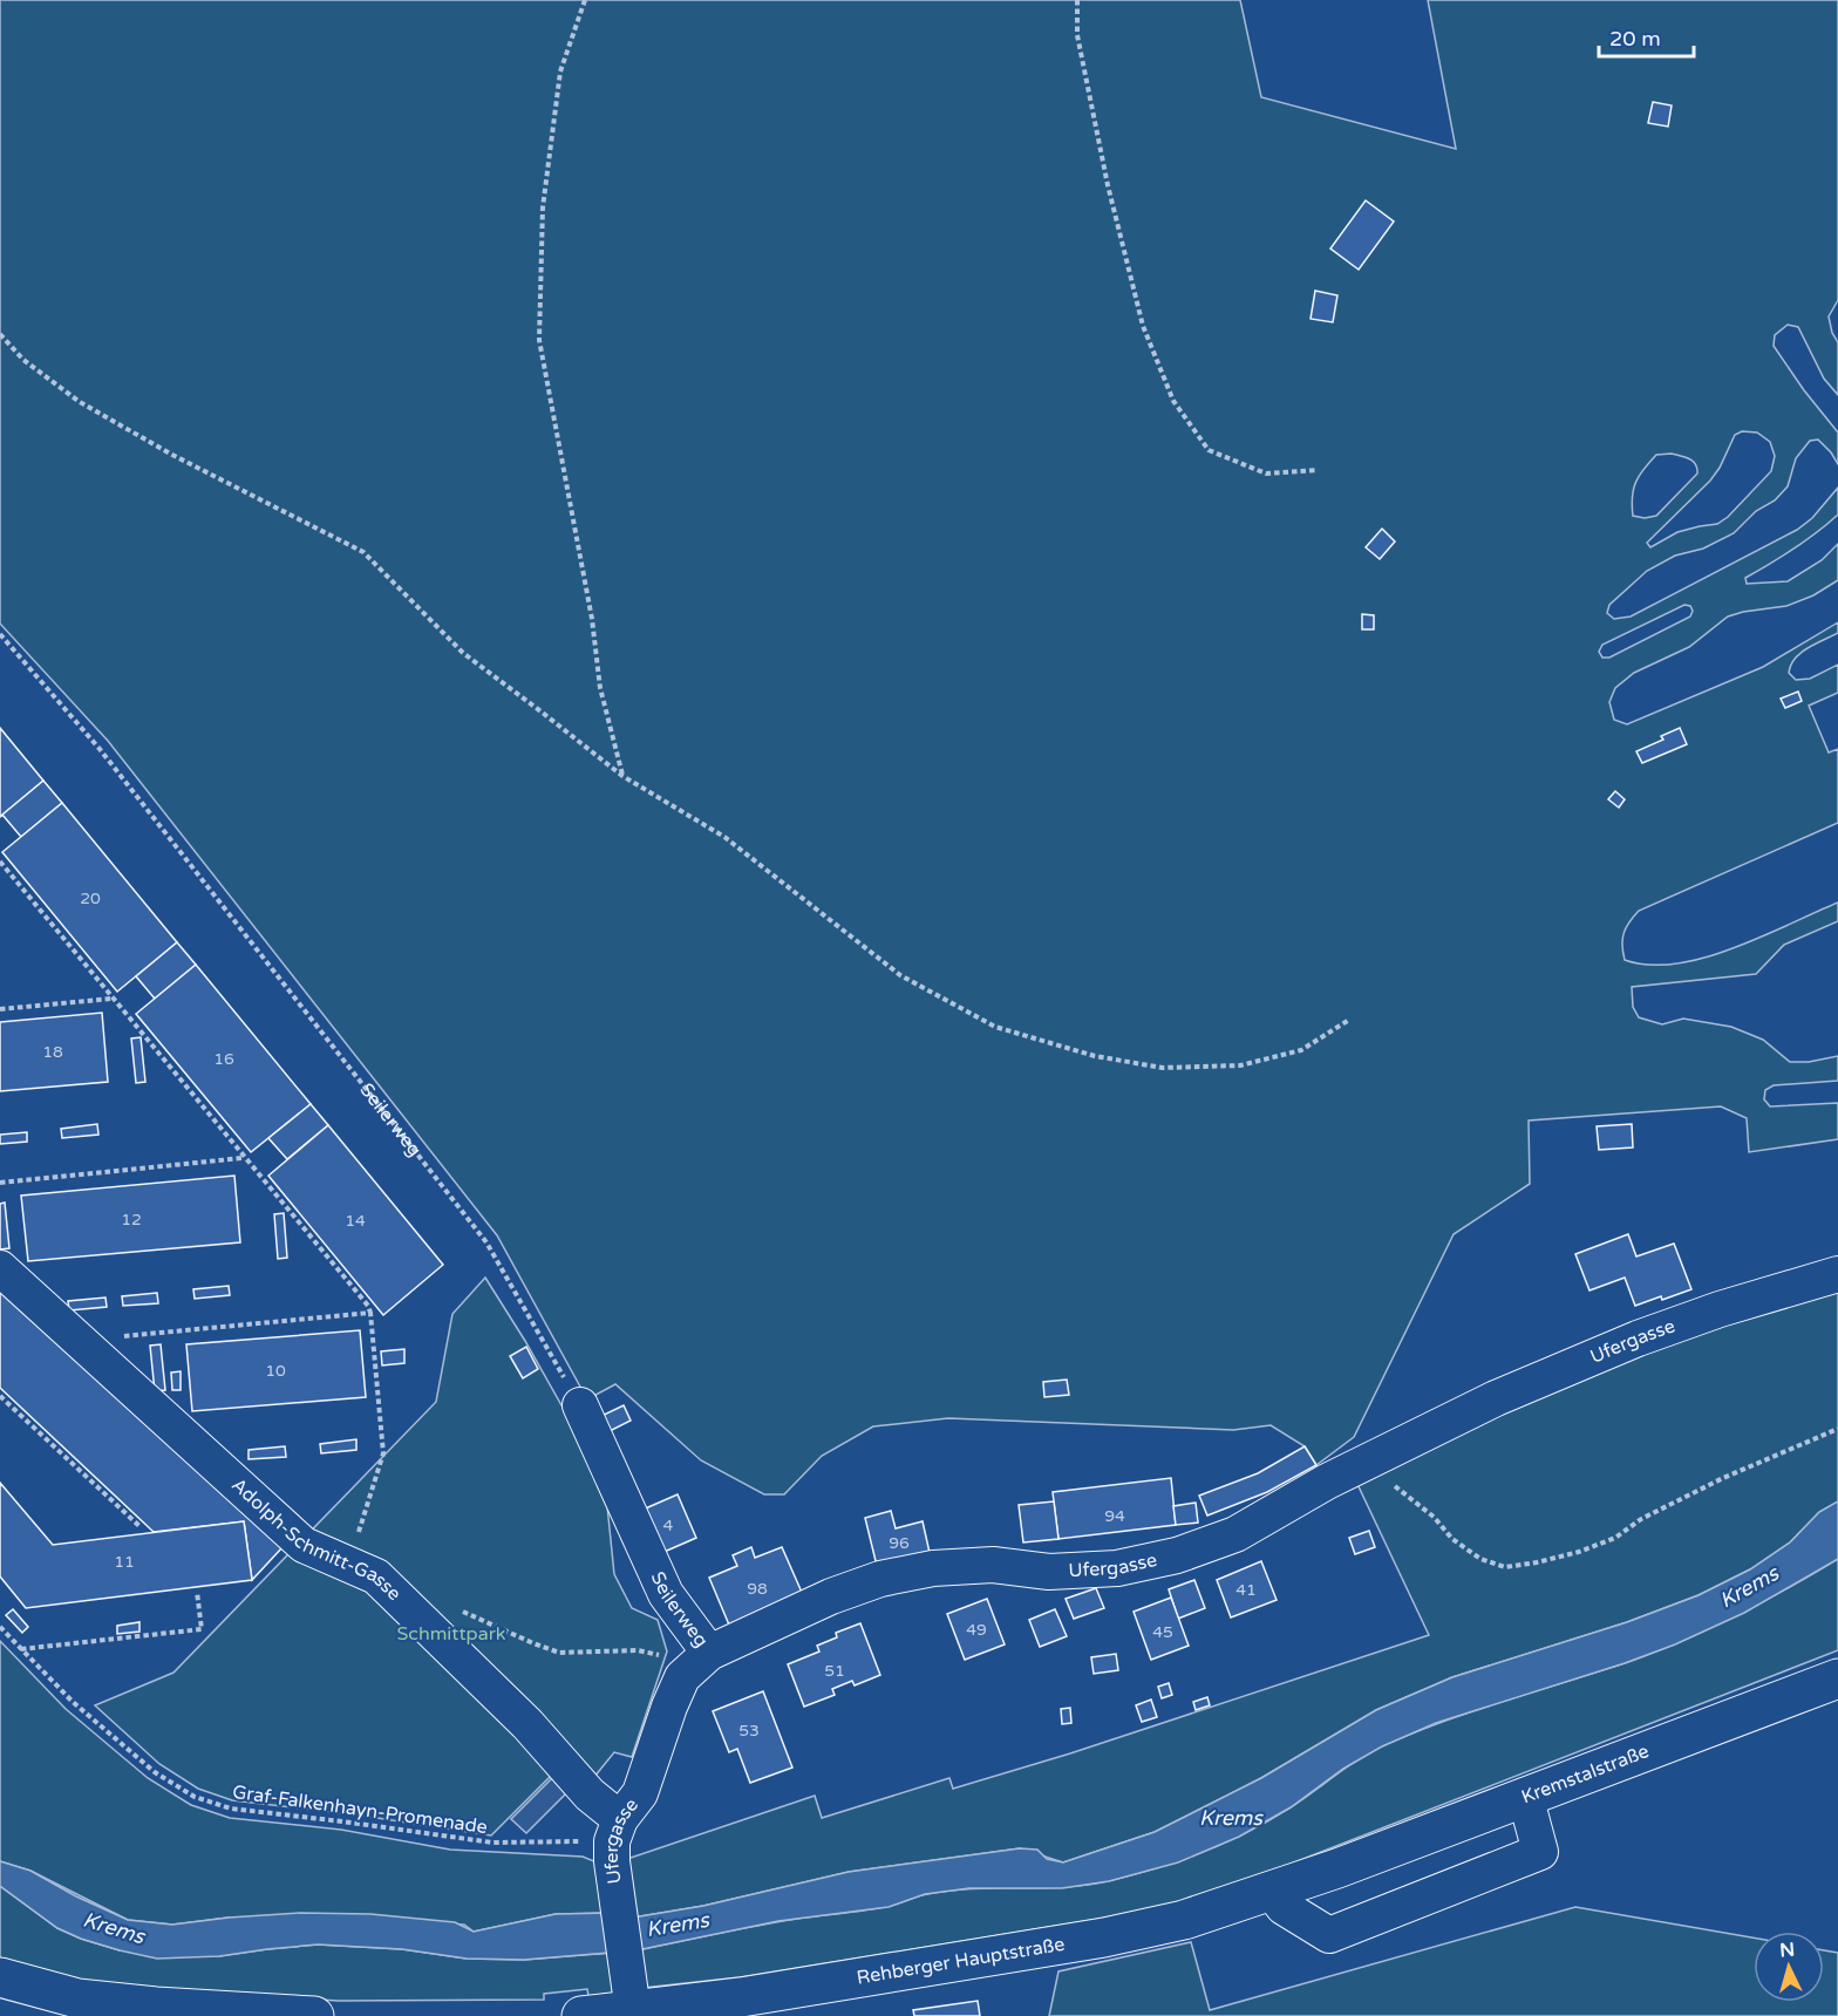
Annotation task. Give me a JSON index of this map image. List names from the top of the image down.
{
  "streets": {
    "main road": ["Kremstalstraße", "Rehberger Hauptstraße"],
    "street": ["Seilerweg", "Ufergasse", "Adolph-Schmitt-Gasse"],
    "path": ["Graf-Falkenhayn-Promenade"]
  },
  "crossings": [
    ["Seilerweg", "Ufergasse"],
    ["Ufergasse", "Adolph-Schmitt-Gasse"],
    ["Ufergasse", "Graf-Falkenhayn-Promenade"],
    ["Ufergasse", "Rehberger Hauptstraße"],
    ["Adolph-Schmitt-Gasse", "Graf-Falkenhayn-Promenade"],
    ["Kremstalstraße", "Rehberger Hauptstraße"]
  ],
  "water": ["Krems"],
  "parks": ["Schmittpark"],
  "house_numbers": [
    "20",
    "18",
    "16",
    "12",
    "14",
    "10",
    "94",
    "4",
    "96",
    "11",
    "98",
    "41",
    "49",
    "45",
    "51",
    "53"
  ],
  "scale_bar": "20 m",
  "north": "top"
}
